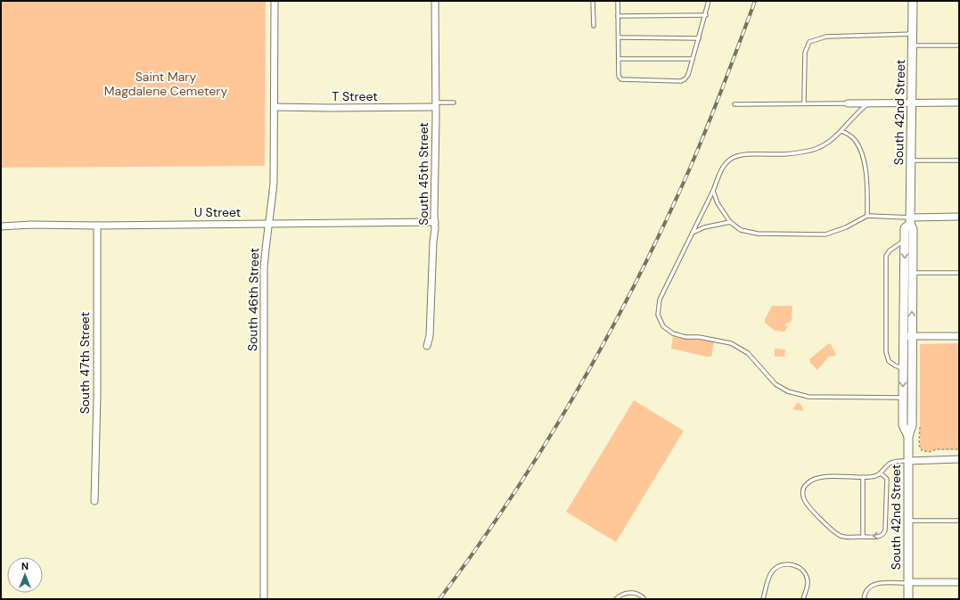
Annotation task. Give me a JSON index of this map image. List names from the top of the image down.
{
  "streets": {
    "street": [
      "T Street",
      "South 42nd Street",
      "South 45th Street",
      "U Street",
      "South 46th Street",
      "South 47th Street"
    ]
  },
  "crossings": [
    ["T Street", "South 45th Street"],
    ["T Street", "South 46th Street"],
    ["South 45th Street", "U Street"],
    ["U Street", "South 46th Street"],
    ["U Street", "South 47th Street"]
  ],
  "parks": ["Saint Mary Magdalene Cemetery"],
  "north": "top"
}
